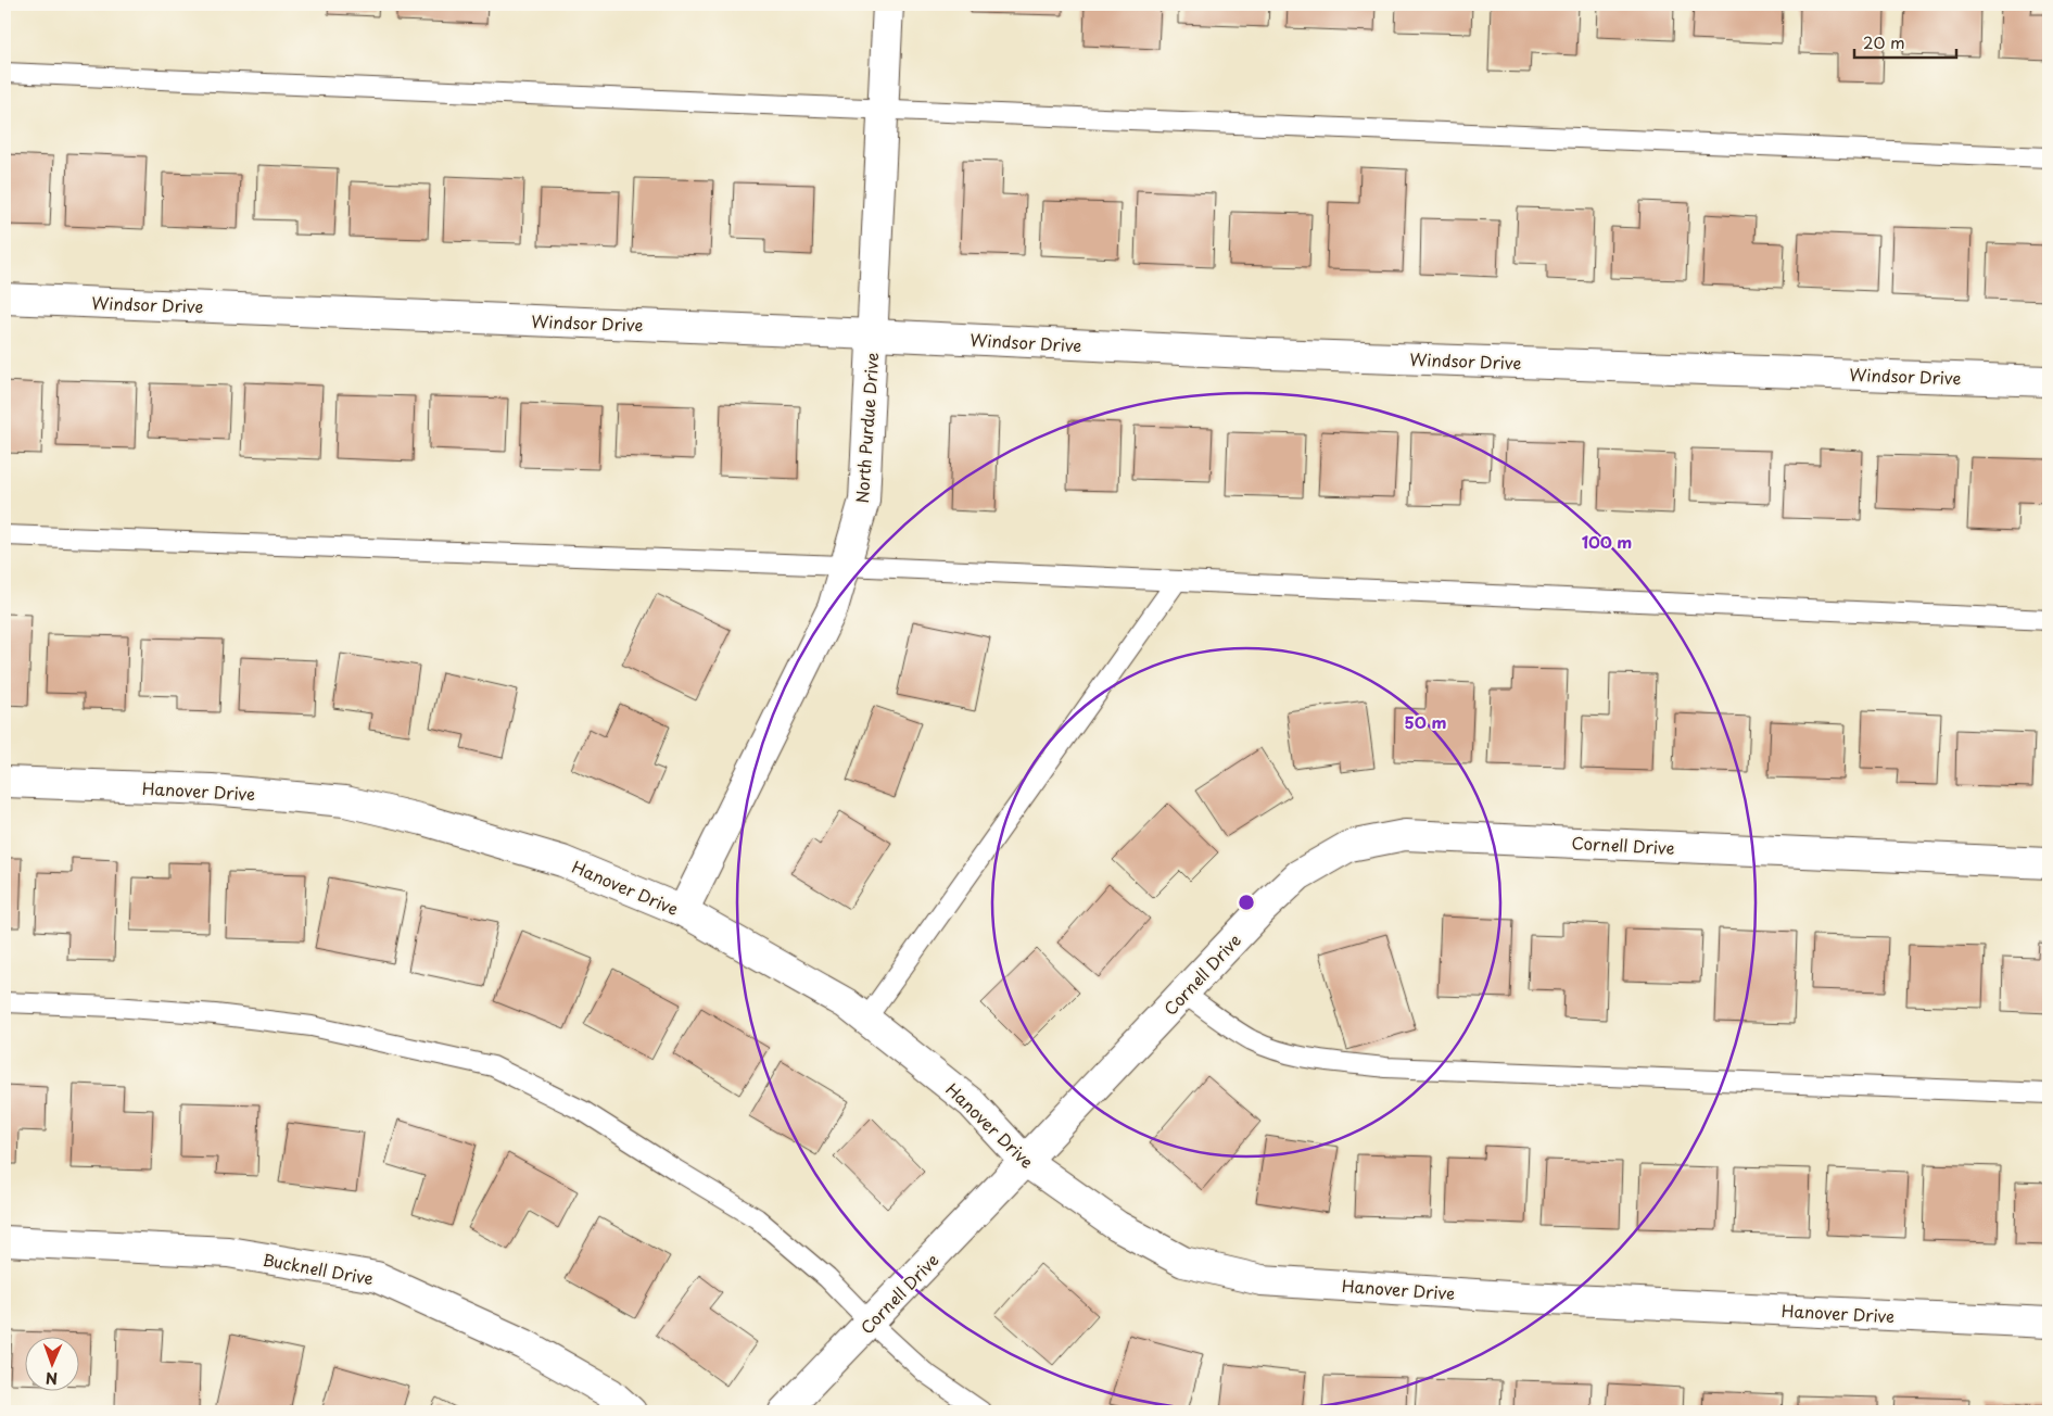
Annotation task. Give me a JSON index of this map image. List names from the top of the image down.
{
  "streets": {
    "street": [
      "Windsor Drive",
      "North Purdue Drive",
      "Hanover Drive",
      "Cornell Drive",
      "Bucknell Drive"
    ]
  },
  "crossings": [
    ["Windsor Drive", "North Purdue Drive"],
    ["North Purdue Drive", "Hanover Drive"],
    ["Hanover Drive", "Cornell Drive"]
  ],
  "scale_bar": "20 m",
  "north": "bottom",
  "rings": ["100 m", "50 m"]
}
